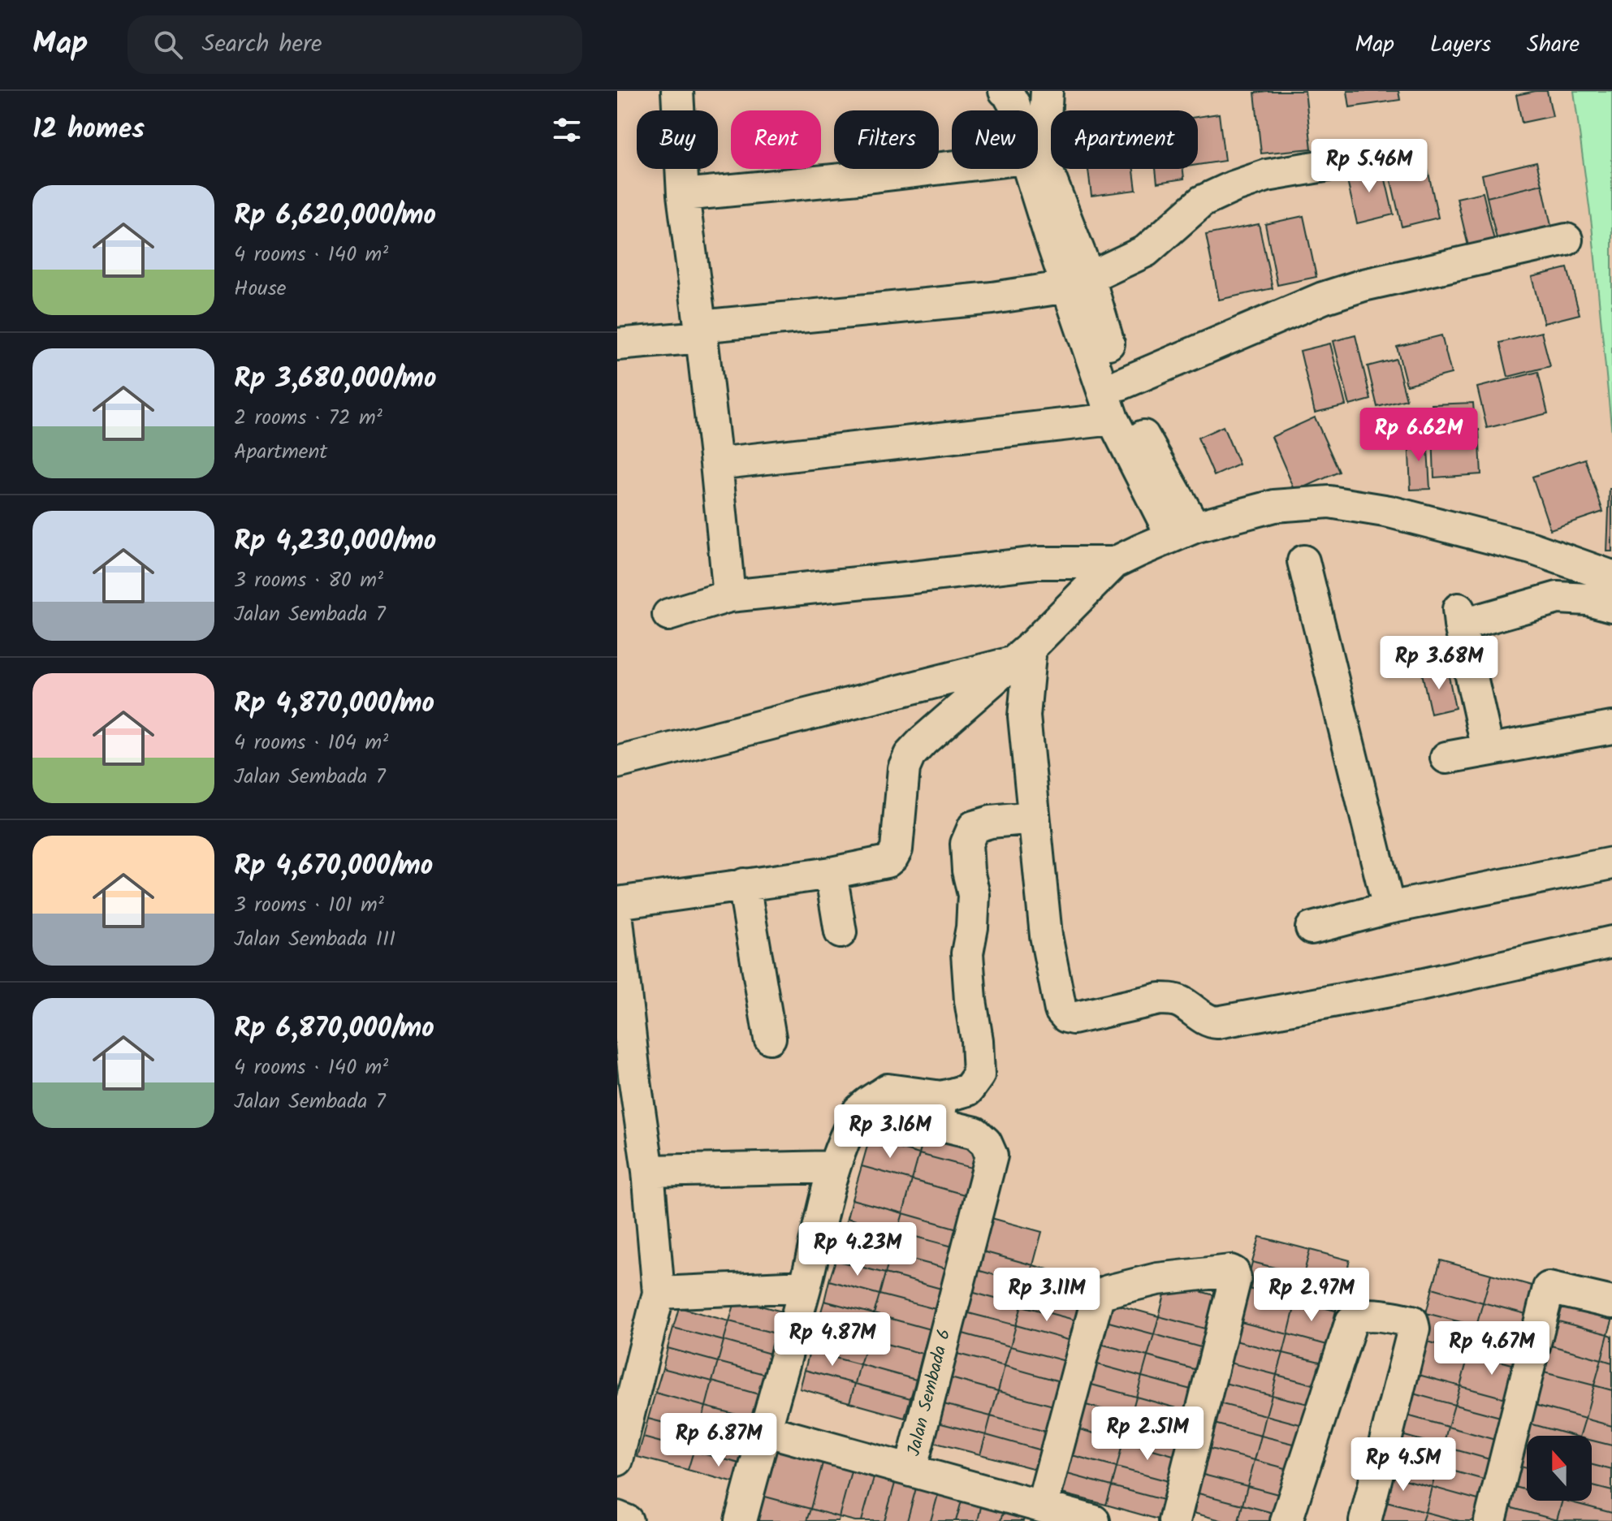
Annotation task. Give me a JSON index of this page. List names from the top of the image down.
{
  "streets": {
    "street": ["Jalan Sembada 6"]
  },
  "north": "top",
  "page": {
    "header": "Map",
    "search": "Search here",
    "nav": ["Map", "Layers", "Share"],
    "heading": "12 homes",
    "chip": [
      "Buy",
      "Rent",
      "Filters",
      "New",
      "Apartment"
    ],
    "price": [
      "Rp 5.46M",
      "Rp 6.62M",
      "Rp 3.68M",
      "Rp 3.16M",
      "Rp 4.23M",
      "Rp 3.11M",
      "Rp 2.97M",
      "Rp 4.87M",
      "Rp 4.67M",
      "Rp 2.51M",
      "Rp 6.87M",
      "Rp 4.5M"
    ],
    "list": [
      {
        "name": "Rp 6,620,000/mo",
        "note": "4 rooms · 140 m² · House"
      },
      {
        "name": "Rp 3,680,000/mo",
        "note": "2 rooms · 72 m² · Apartment"
      },
      {
        "name": "Rp 4,230,000/mo",
        "note": "3 rooms · 80 m² · Jalan Sembada 7"
      },
      {
        "name": "Rp 4,870,000/mo",
        "note": "4 rooms · 104 m² · Jalan Sembada 7"
      },
      {
        "name": "Rp 4,670,000/mo",
        "note": "3 rooms · 101 m² · Jalan Sembada III"
      },
      {
        "name": "Rp 6,870,000/mo",
        "note": "4 rooms · 140 m² · Jalan Sembada 7"
      }
    ]
  }
}
